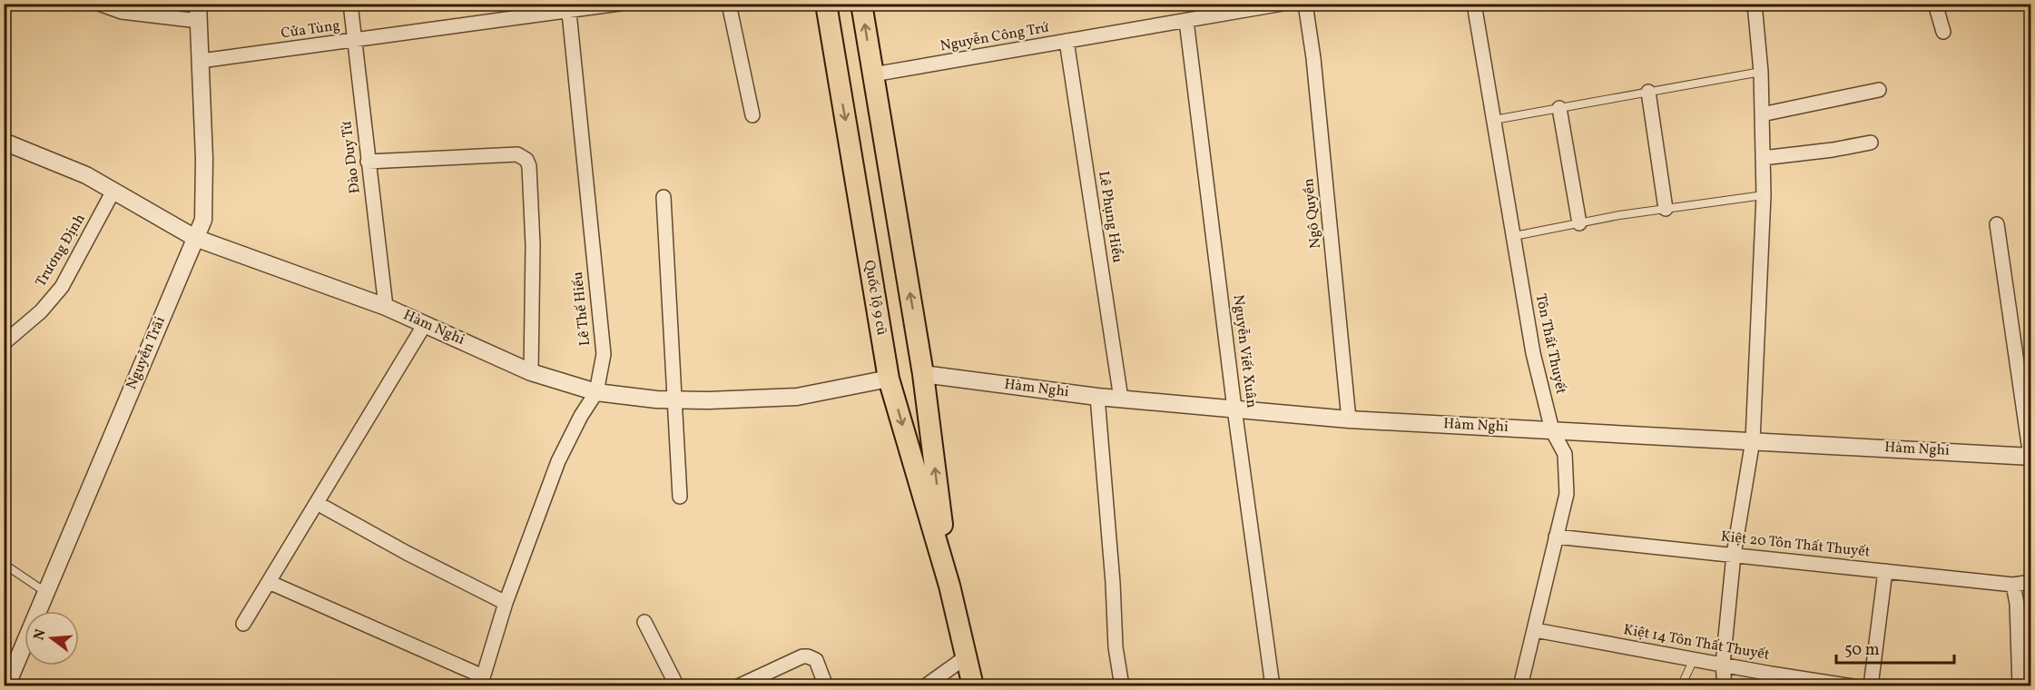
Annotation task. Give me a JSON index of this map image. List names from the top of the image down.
{
  "streets": {
    "main road": ["Quốc lộ 9 cũ"],
    "street": [
      "Cửa Tùng",
      "Nguyễn Công Trứ",
      "Đào Duy Từ",
      "Ngô Quyền",
      "Lê Phụng Hiểu",
      "Trương Định",
      "Lê Thế Hiếu",
      "Hàm Nghi",
      "Tôn Thất Thuyết",
      "Nguyễn Viết Xuân",
      "Nguyễn Trãi",
      "Kiệt 20 Tôn Thất Thuyết",
      "Kiệt 14 Tôn Thất Thuyết"
    ]
  },
  "crossings": [
    ["Cửa Tùng", "Đào Duy Từ"],
    ["Cửa Tùng", "Lê Thế Hiếu"],
    ["Cửa Tùng", "Nguyễn Trãi"],
    ["Nguyễn Công Trứ", "Lê Phụng Hiểu"],
    ["Nguyễn Công Trứ", "Quốc lộ 9 cũ"],
    ["Nguyễn Công Trứ", "Nguyễn Viết Xuân"],
    ["Đào Duy Từ", "Hàm Nghi"],
    ["Ngô Quyền", "Hàm Nghi"],
    ["Lê Phụng Hiểu", "Hàm Nghi"],
    ["Trương Định", "Hàm Nghi"],
    ["Quốc lộ 9 cũ", "Hàm Nghi"],
    ["Lê Thế Hiếu", "Hàm Nghi"],
    ["Hàm Nghi", "Tôn Thất Thuyết"],
    ["Hàm Nghi", "Nguyễn Viết Xuân"],
    ["Hàm Nghi", "Nguyễn Trãi"],
    ["Tôn Thất Thuyết", "Kiệt 20 Tôn Thất Thuyết"],
    ["Tôn Thất Thuyết", "Kiệt 14 Tôn Thất Thuyết"]
  ],
  "scale_bar": "50 m",
  "north": "left"
}
